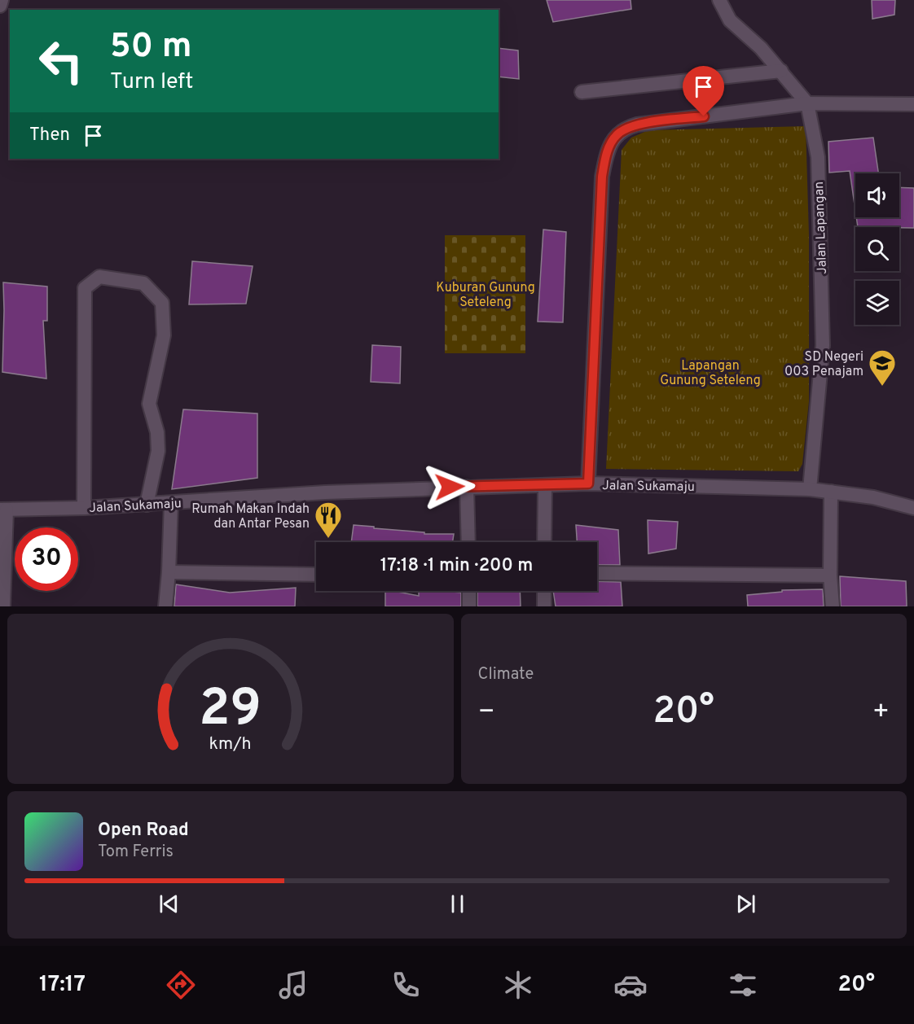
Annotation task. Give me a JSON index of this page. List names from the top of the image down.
{
  "streets": {
    "street": ["Jalan Lapangan", "Jalan Sukamaju"]
  },
  "crossings": [
    ["Jalan Lapangan", "Jalan Sukamaju"]
  ],
  "parks": ["Kuburan Gunung Seteleng", "Lapangan Gunung Seteleng"],
  "places": {
    "school or university": ["SD Negeri 003 Penajam"],
    "restaurant": ["Rumah Makan Indah dan Antar Pesan"]
  },
  "page": {
    "turn": ["50 m", "Turn left"],
    "then": "Then",
    "limit": "30",
    "trip": "17:18 · 1 min · 200 m",
    "tile": "Climate",
    "heat": ["−", "20°", "+"],
    "song": ["Open Road", "Tom Ferris"],
    "tabs": ["17:17", "20°"],
    "gauge": ["29", "km/h"]
  }
}
